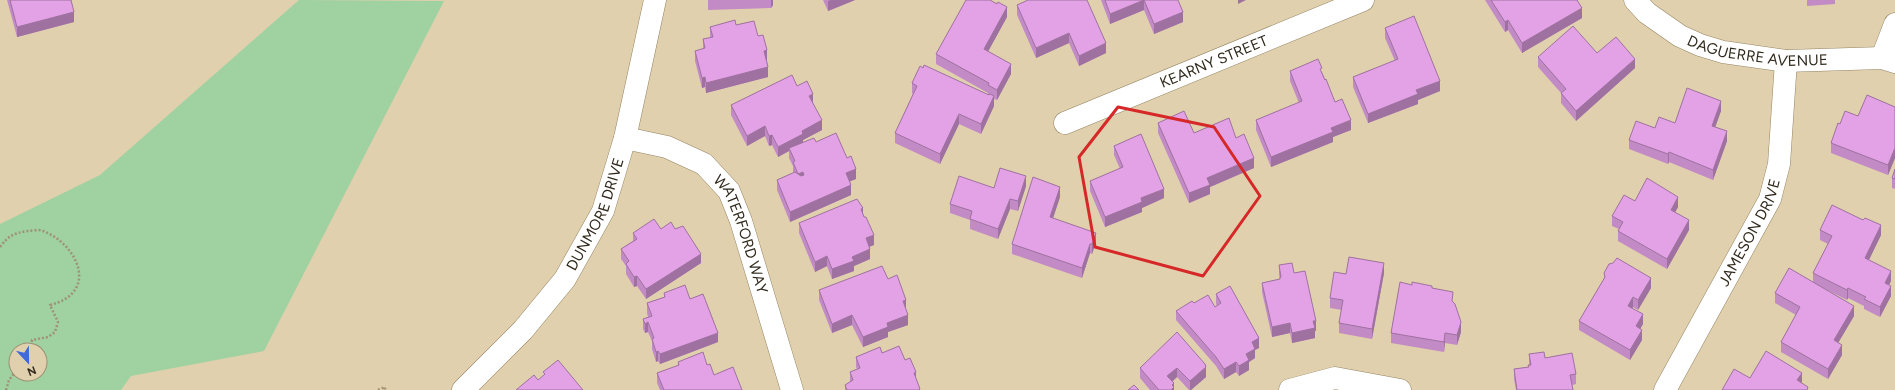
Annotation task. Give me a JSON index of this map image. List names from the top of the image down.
{
  "streets": {
    "street": [
      "DAGUERRE AVENUE",
      "KEARNY STREET",
      "DUNMORE DRIVE",
      "JAMESON DRIVE",
      "WATERFORD WAY"
    ]
  },
  "crossings": [
    ["DAGUERRE AVENUE", "JAMESON DRIVE"],
    ["DUNMORE DRIVE", "WATERFORD WAY"]
  ],
  "north": "bottom"
}
